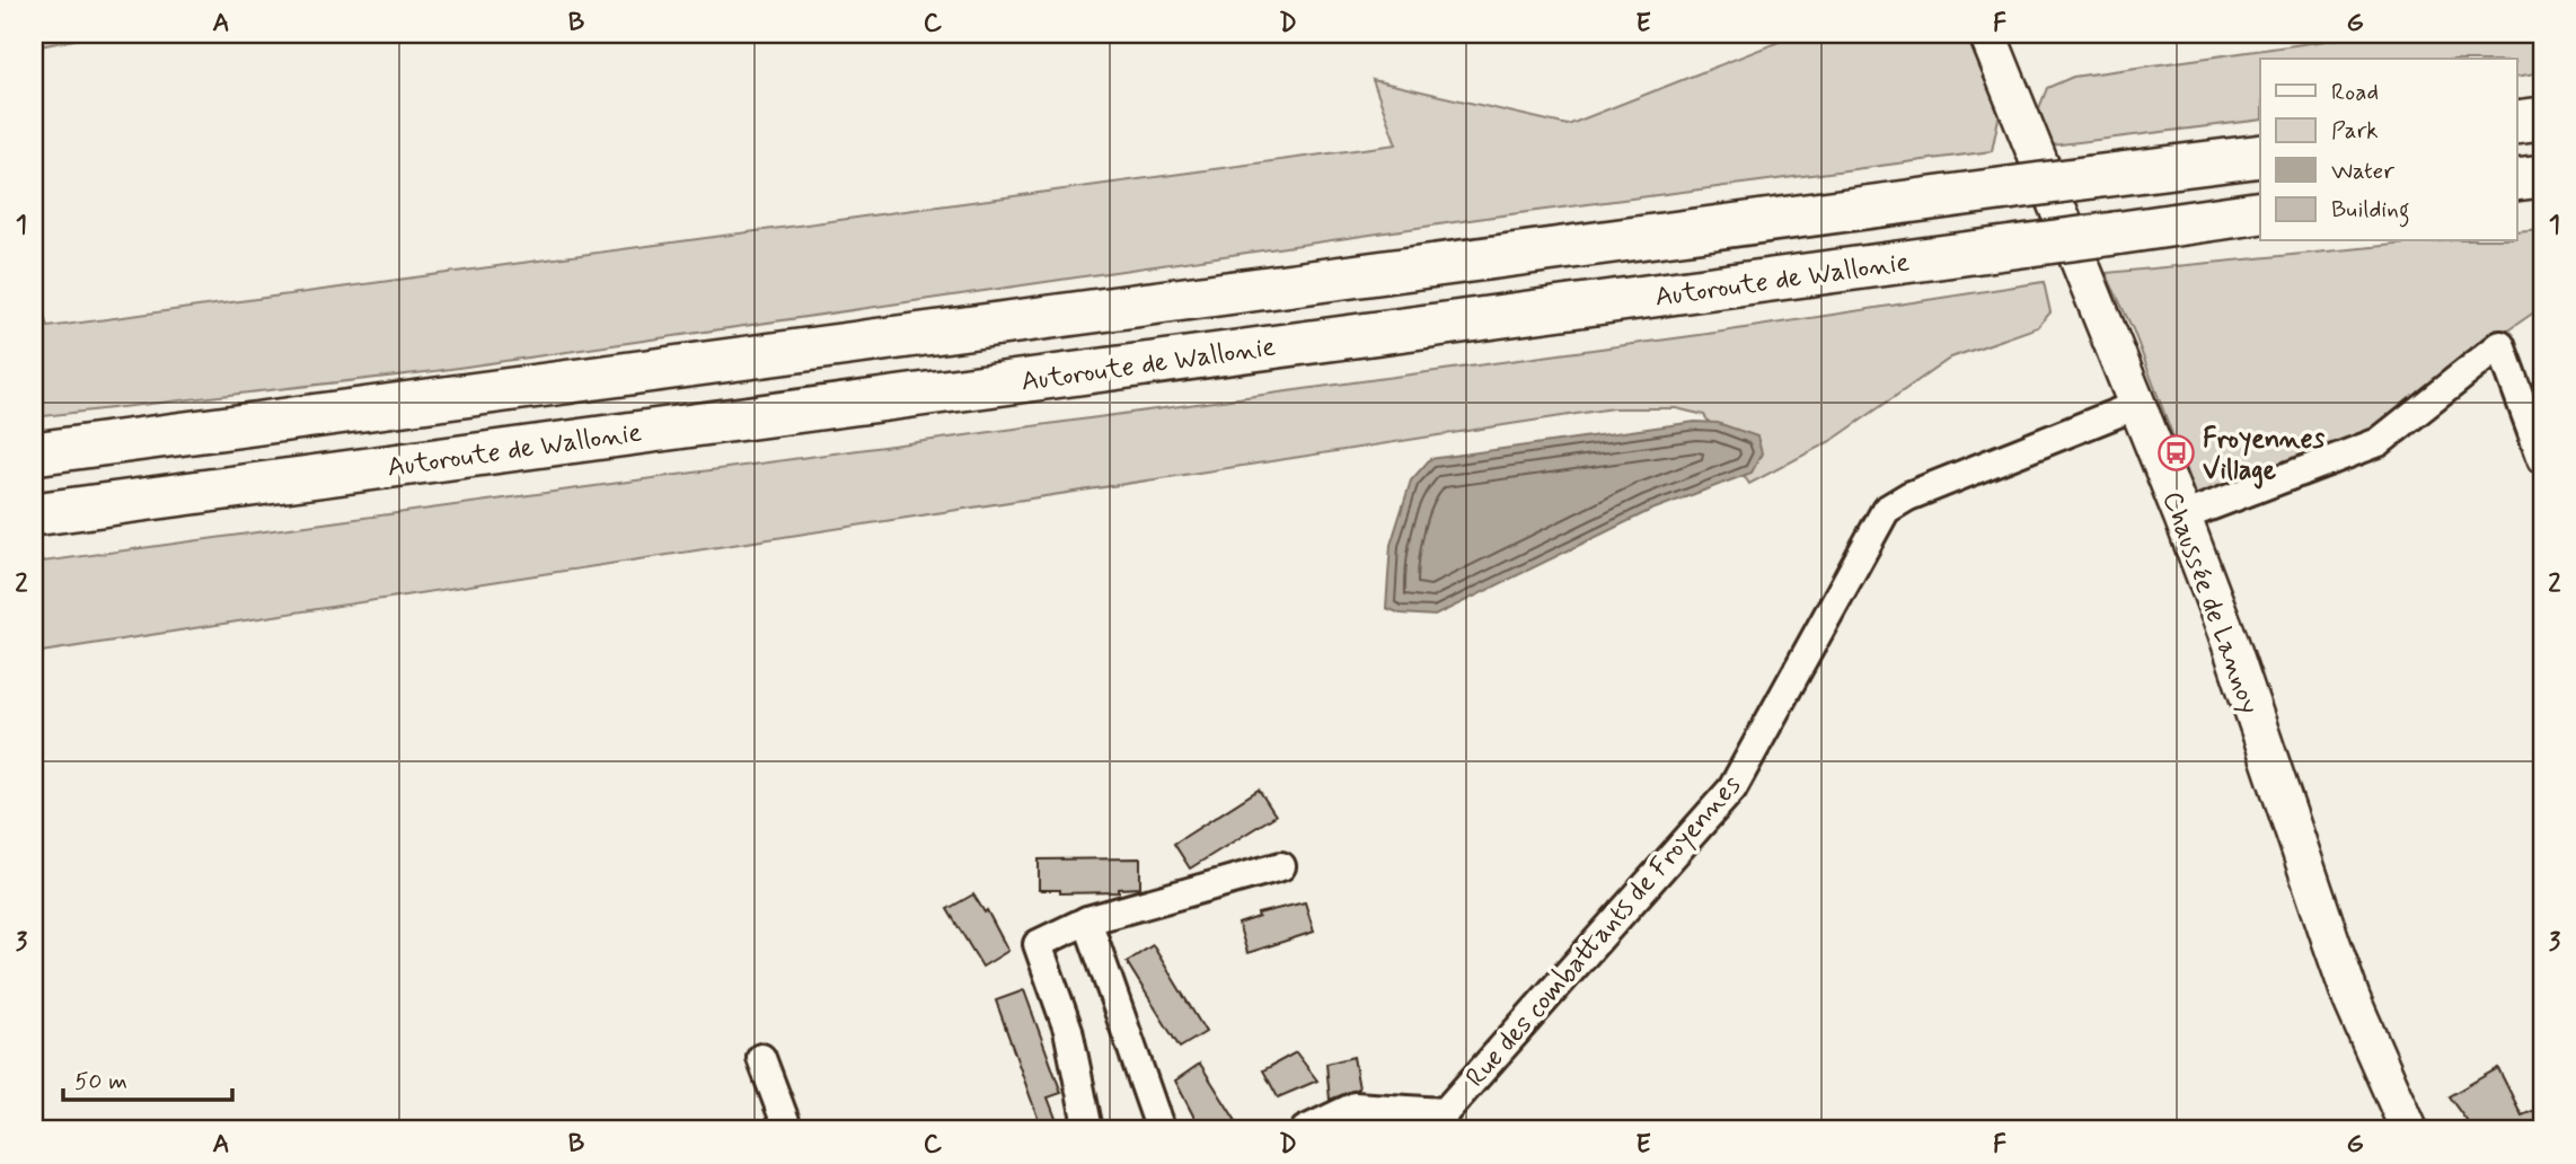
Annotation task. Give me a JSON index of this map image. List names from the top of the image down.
{
  "streets": {
    "highway": ["Autoroute de Wallonie"],
    "main road": ["Chaussée de Lannoy"],
    "street": ["Rue des combattants de Froyennes"]
  },
  "crossings": [
    ["Chaussée de Lannoy", "Rue des combattants de Froyennes"]
  ],
  "places": {
    "bus stop": ["Froyennes Village"]
  },
  "legend": [
    "Road",
    "Park",
    "Water",
    "Building"
  ],
  "scale_bar": "50 m",
  "grid": {
    "columns": [
      "A",
      "B",
      "C",
      "D",
      "E",
      "F",
      "G"
    ],
    "rows": ["1", "2", "3"]
  }
}
